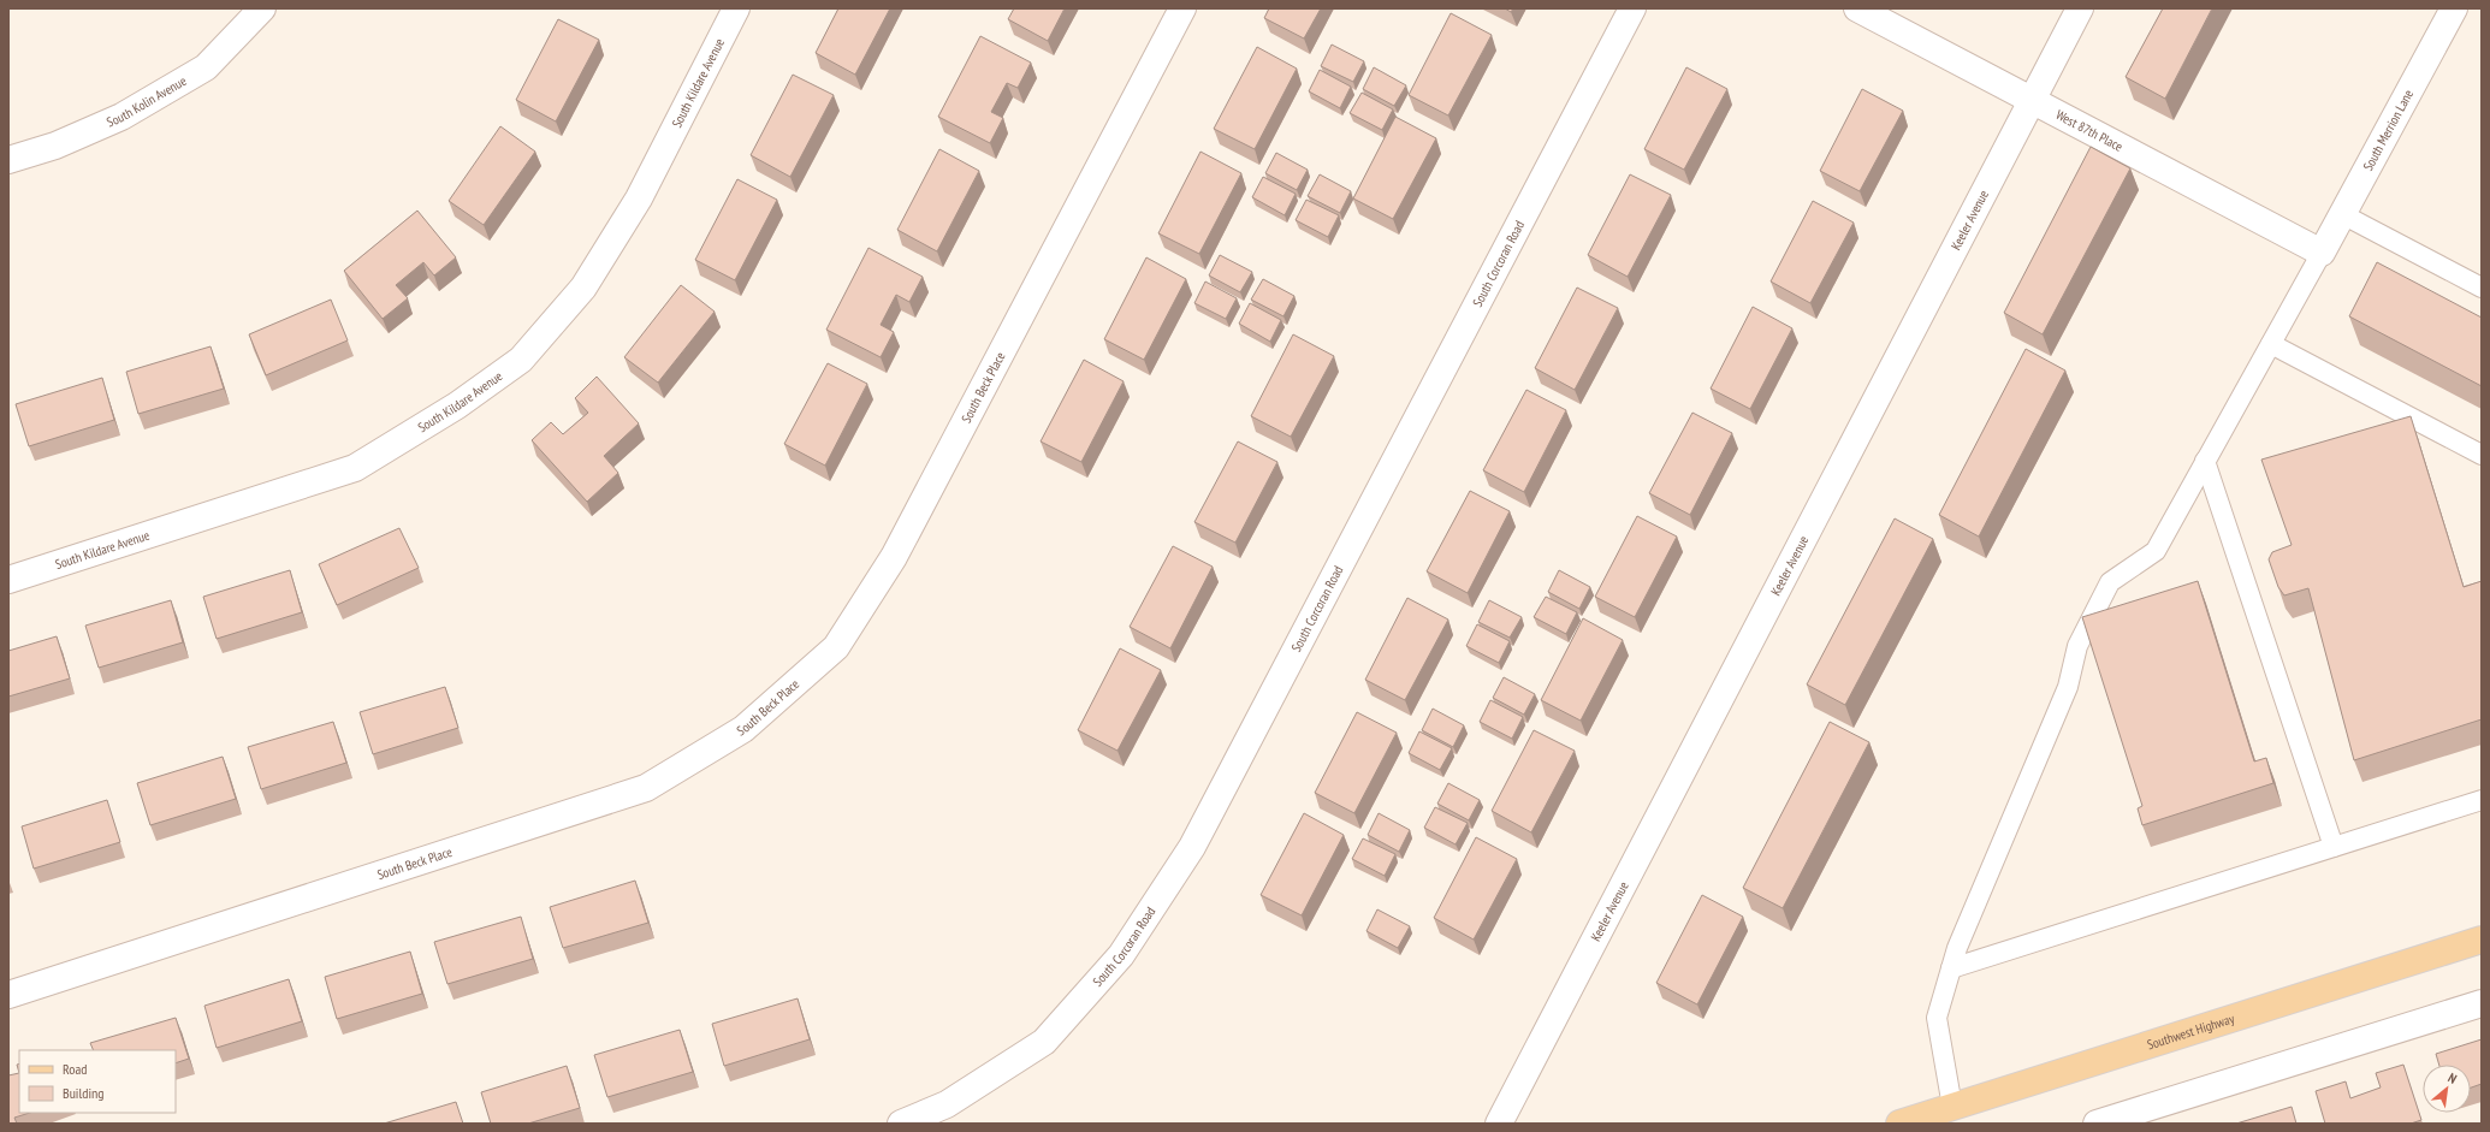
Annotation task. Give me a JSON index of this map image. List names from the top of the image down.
{
  "streets": {
    "main road": ["Southwest Highway"],
    "street": [
      "South Kildare Avenue",
      "South Kolin Avenue",
      "West 87th Place",
      "South Merrion Lane",
      "Keeler Avenue",
      "South Corcoran Road",
      "South Beck Place"
    ]
  },
  "crossings": [
    ["West 87th Place", "South Merrion Lane"],
    ["West 87th Place", "Keeler Avenue"]
  ],
  "legend": ["Road", "Building"],
  "north": "top right"
}
